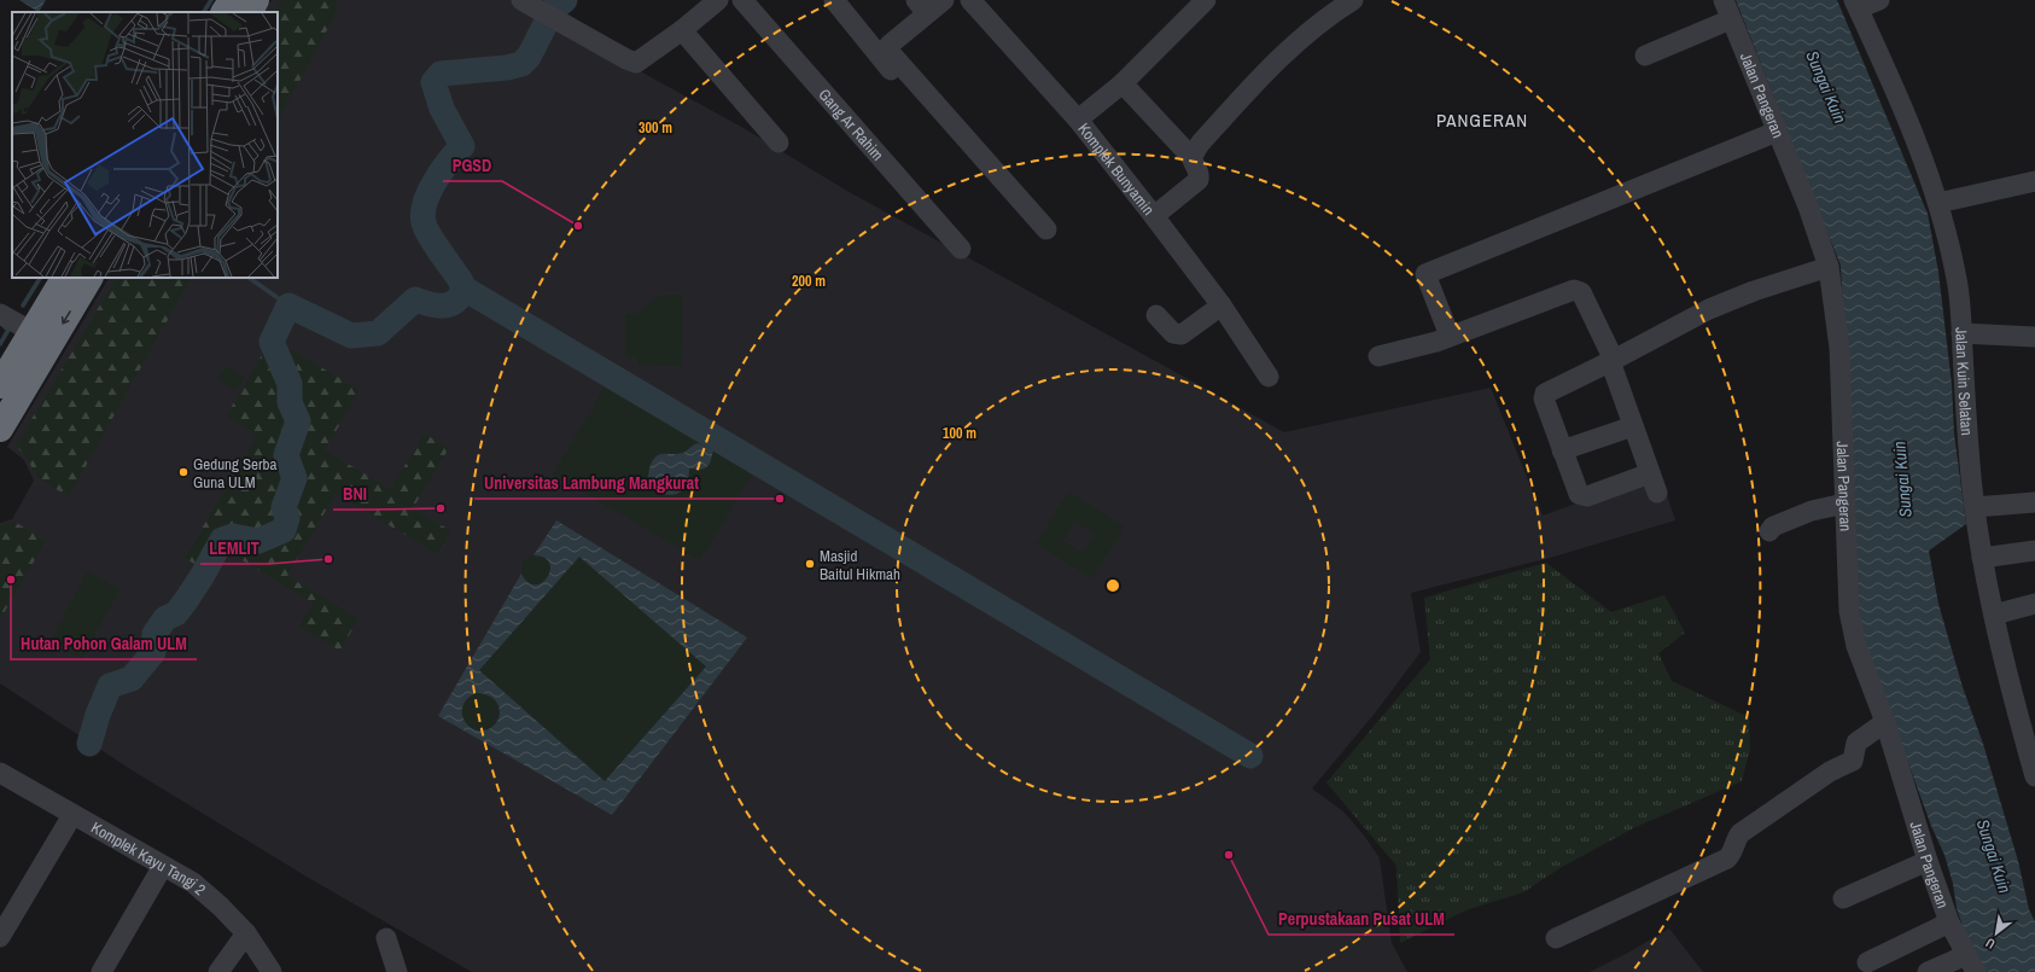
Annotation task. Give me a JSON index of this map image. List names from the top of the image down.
{
  "streets": {
    "street": [
      "Jalan Pangeran",
      "Gang Ar Rahim",
      "Komplek Bunyamin",
      "Jalan Kuin Selatan",
      "Komplek Kayu Tangi 2"
    ]
  },
  "districts": ["PANGERAN"],
  "water": ["Sungai Kuin"],
  "places": [
    "PGSD",
    "Gedung Serba Guna ULM",
    "Universitas Lambung Mangkurat",
    "BNI",
    "LEMLIT",
    "Masjid Baitul Hikmah",
    "Hutan Pohon Galam ULM",
    "Perpustakaan Pusat ULM"
  ],
  "north": "bottom left",
  "rings": ["300 m", "200 m", "100 m"]
}
